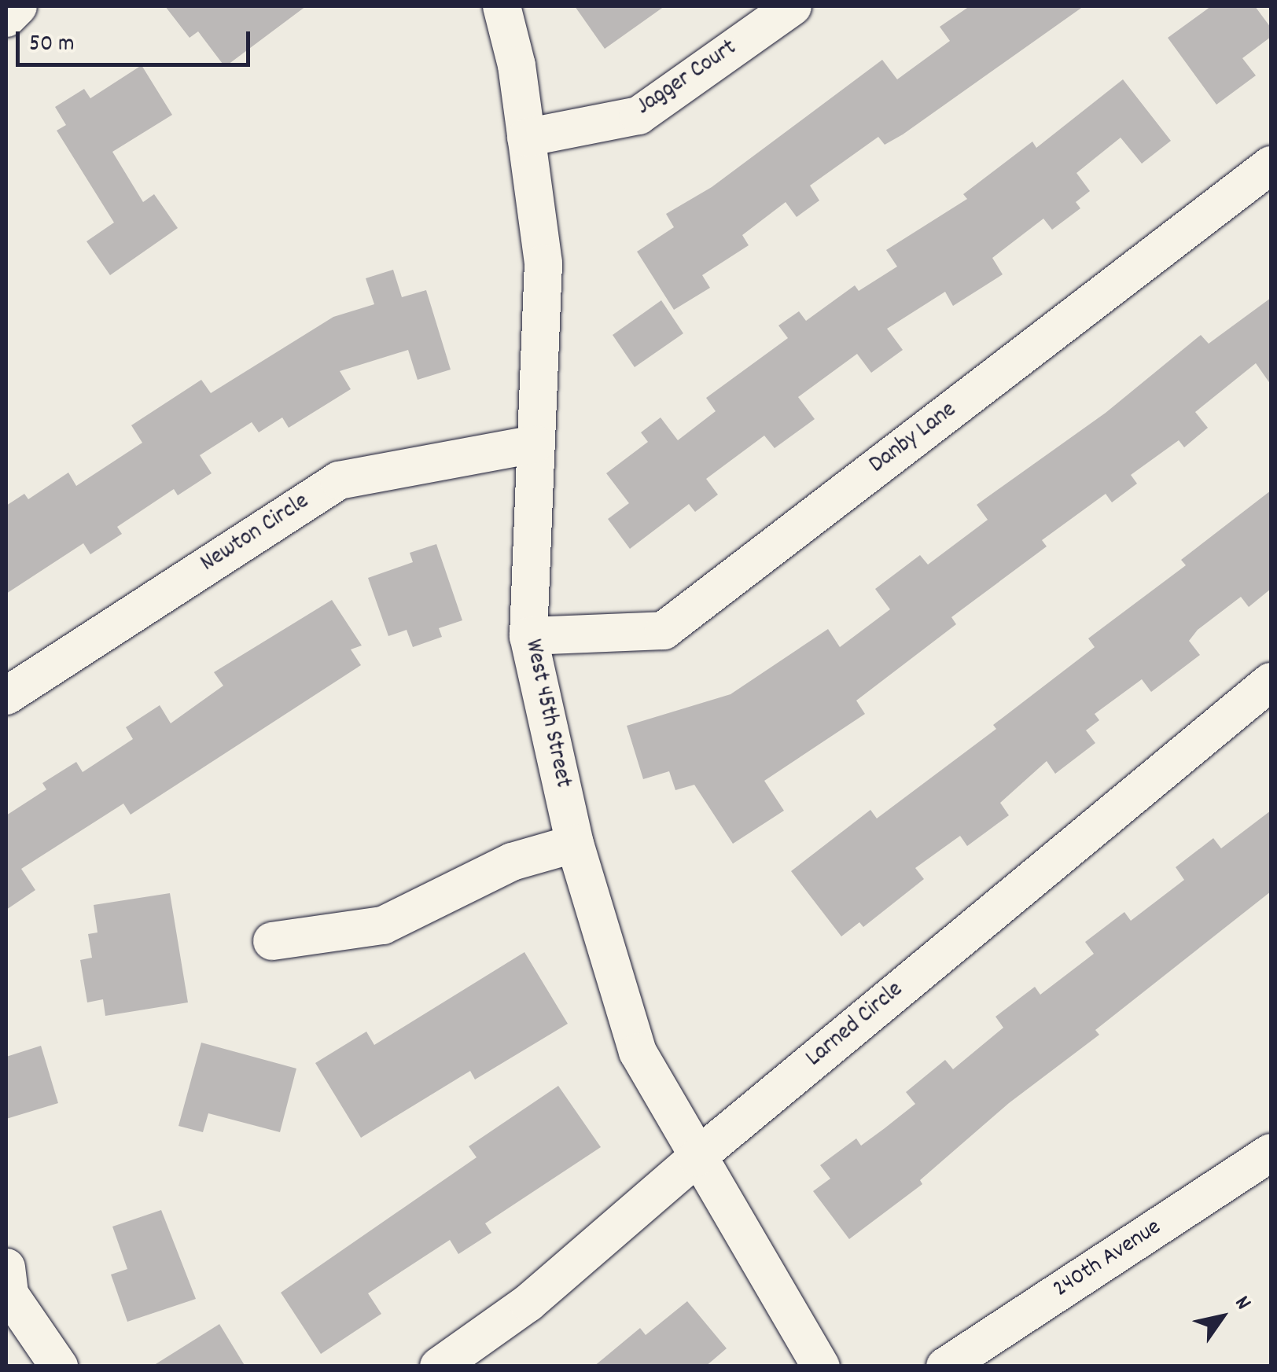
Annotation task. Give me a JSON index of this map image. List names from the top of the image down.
{
  "streets": {
    "street": [
      "Jagger Court",
      "Danby Lane",
      "Newton Circle",
      "West 45th Street",
      "Larned Circle",
      "240th Avenue"
    ]
  },
  "crossings": [
    ["Jagger Court", "West 45th Street"],
    ["Danby Lane", "West 45th Street"],
    ["Newton Circle", "West 45th Street"],
    ["West 45th Street", "Larned Circle"]
  ],
  "scale_bar": "50 m",
  "north": "top right"
}
